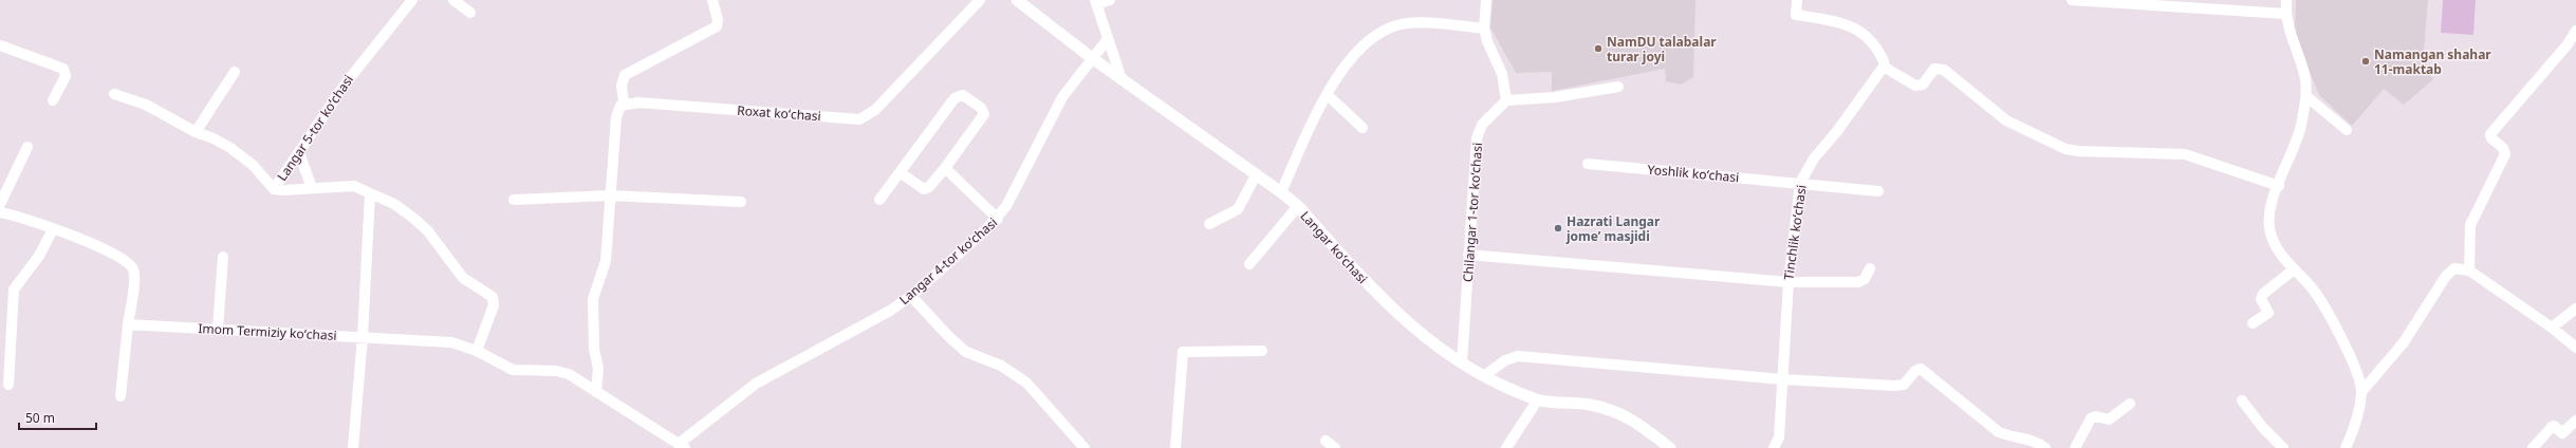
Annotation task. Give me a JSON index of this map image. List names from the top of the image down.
{
  "streets": {
    "street": [
      "Roxat koʻchasi",
      "Langar 5-tor koʻchasi",
      "Yoshlik koʻchasi",
      "Chilangar 1-tor koʻchasi",
      "Tinchlik koʻchasi",
      "Langar koʻchasi",
      "Langar 4-tor koʻchasi",
      "Imom Termiziy koʻchasi"
    ]
  },
  "crossings": [
    ["Yoshlik koʻchasi", "Tinchlik koʻchasi"],
    ["Chilangar 1-tor koʻchasi", "Langar koʻchasi"],
    ["Langar koʻchasi", "Langar 4-tor koʻchasi"],
    ["Langar 4-tor koʻchasi", "Imom Termiziy koʻchasi"]
  ],
  "places": ["NamDU talabalar turar joyi", "Namangan shahar 11-maktab", "Hazrati Langar jome’ masjidi"],
  "scale_bar": "50 m"
}
